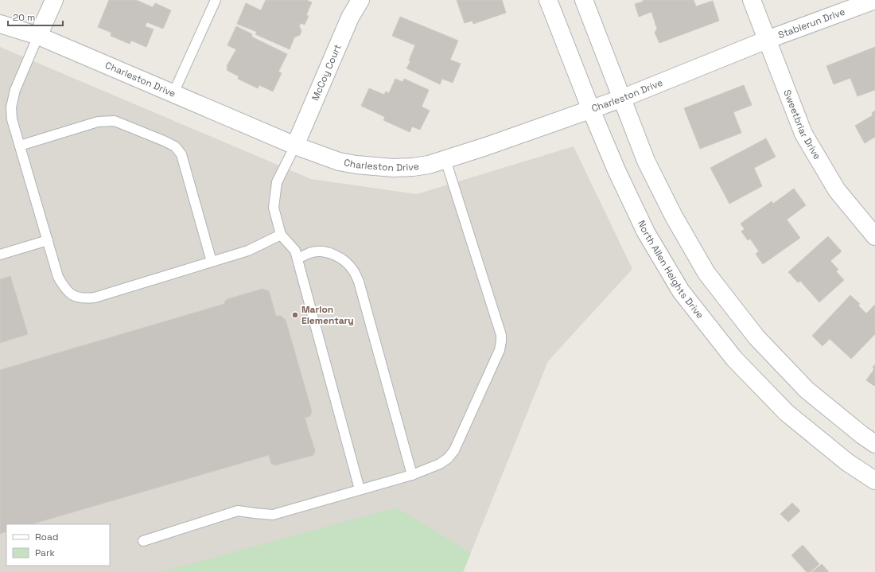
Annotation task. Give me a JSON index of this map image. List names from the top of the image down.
{
  "streets": {
    "street": [
      "Stablerun Drive",
      "McCoy Court",
      "Charleston Drive",
      "Sweetbriar Drive",
      "North Allen Heights Drive"
    ]
  },
  "crossings": [
    ["Stablerun Drive", "Charleston Drive"],
    ["Stablerun Drive", "Sweetbriar Drive"],
    ["McCoy Court", "Charleston Drive"],
    ["Charleston Drive", "Sweetbriar Drive"],
    ["Charleston Drive", "North Allen Heights Drive"]
  ],
  "places": ["Marion Elementary"],
  "legend": ["Road", "Park"],
  "scale_bar": "20 m"
}
